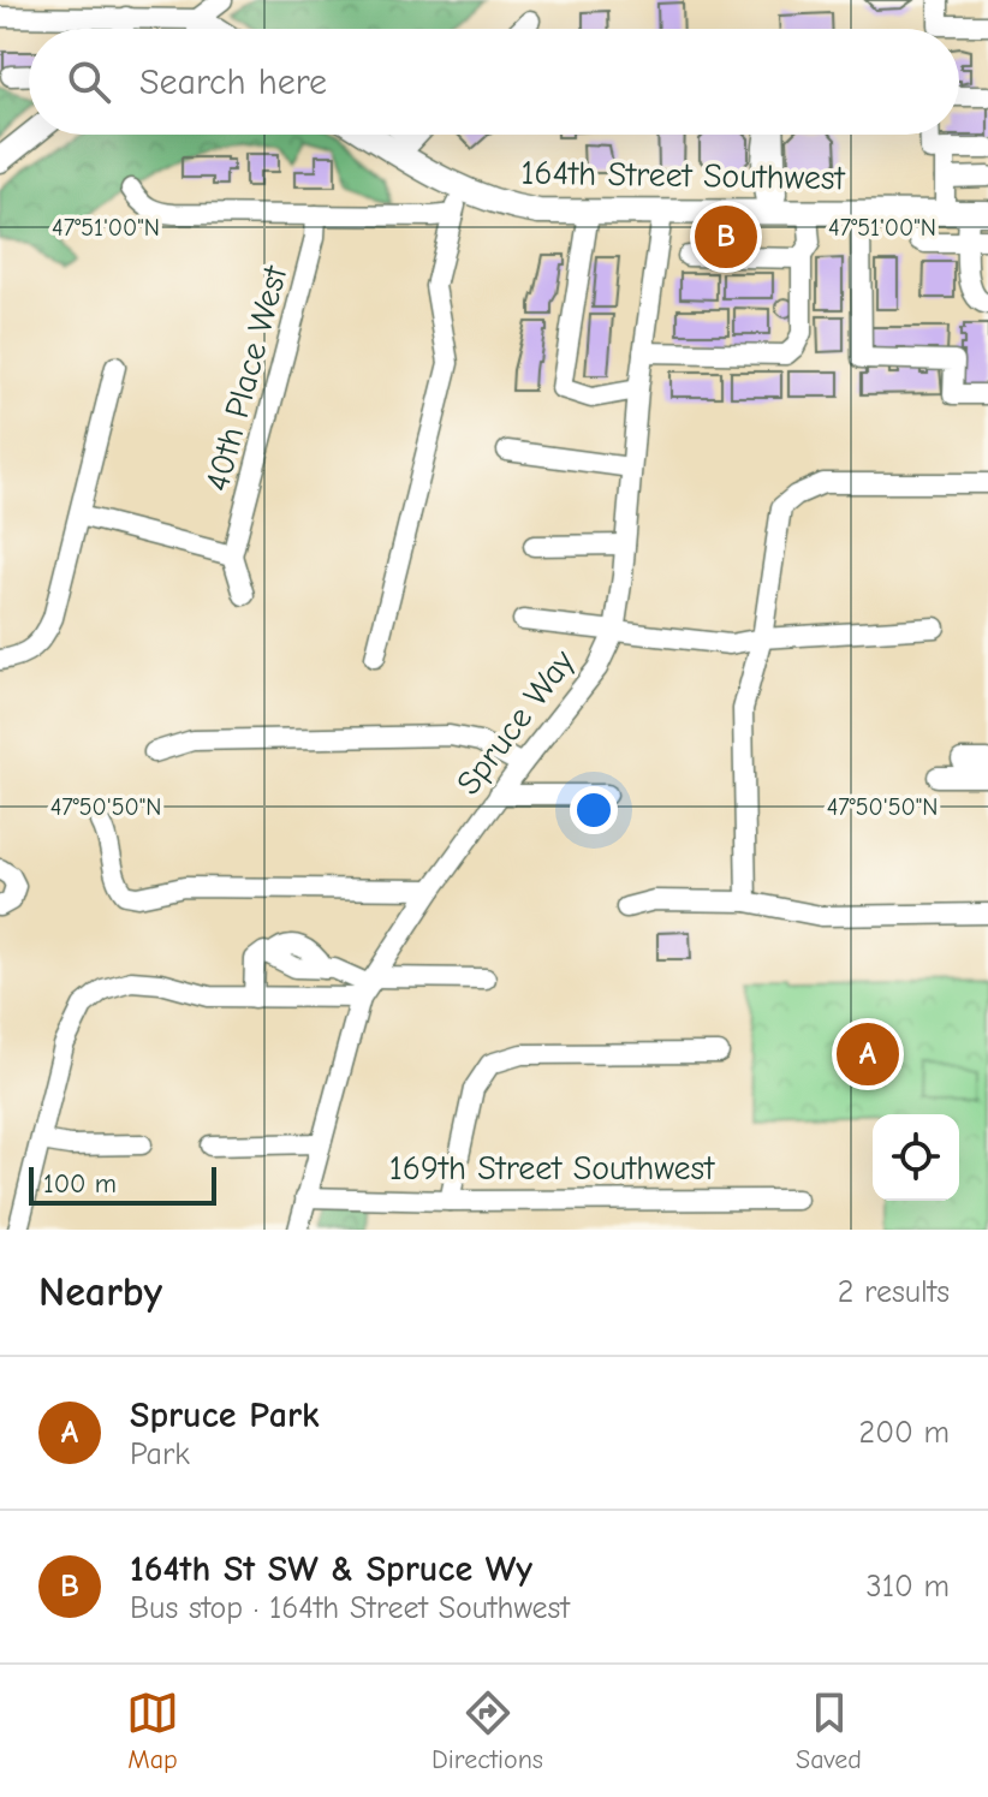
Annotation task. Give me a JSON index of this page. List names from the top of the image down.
{
  "streets": {
    "main road": ["164th Street Southwest"],
    "street": ["40th Place West", "Spruce Way", "169th Street Southwest"]
  },
  "crossings": [
    ["164th Street Southwest", "Spruce Way"],
    ["Spruce Way", "169th Street Southwest"]
  ],
  "scale_bar": "100 m",
  "page": {
    "search": "Search here",
    "pins": ["B", "A"],
    "scale": "100 m",
    "heading": ["Nearby", "2 results"],
    "list": [
      {
        "mark": "A",
        "name": "Spruce Park",
        "note": "Park",
        "value": "200 m"
      },
      {
        "mark": "B",
        "name": "164th St SW & Spruce Wy",
        "note": "Bus stop · 164th Street Southwest",
        "value": "310 m"
      }
    ],
    "nav": ["Map", "Directions", "Saved"]
  },
  "coordinates": ["47°51'00\"N", "47°50'50\"N"]
}
